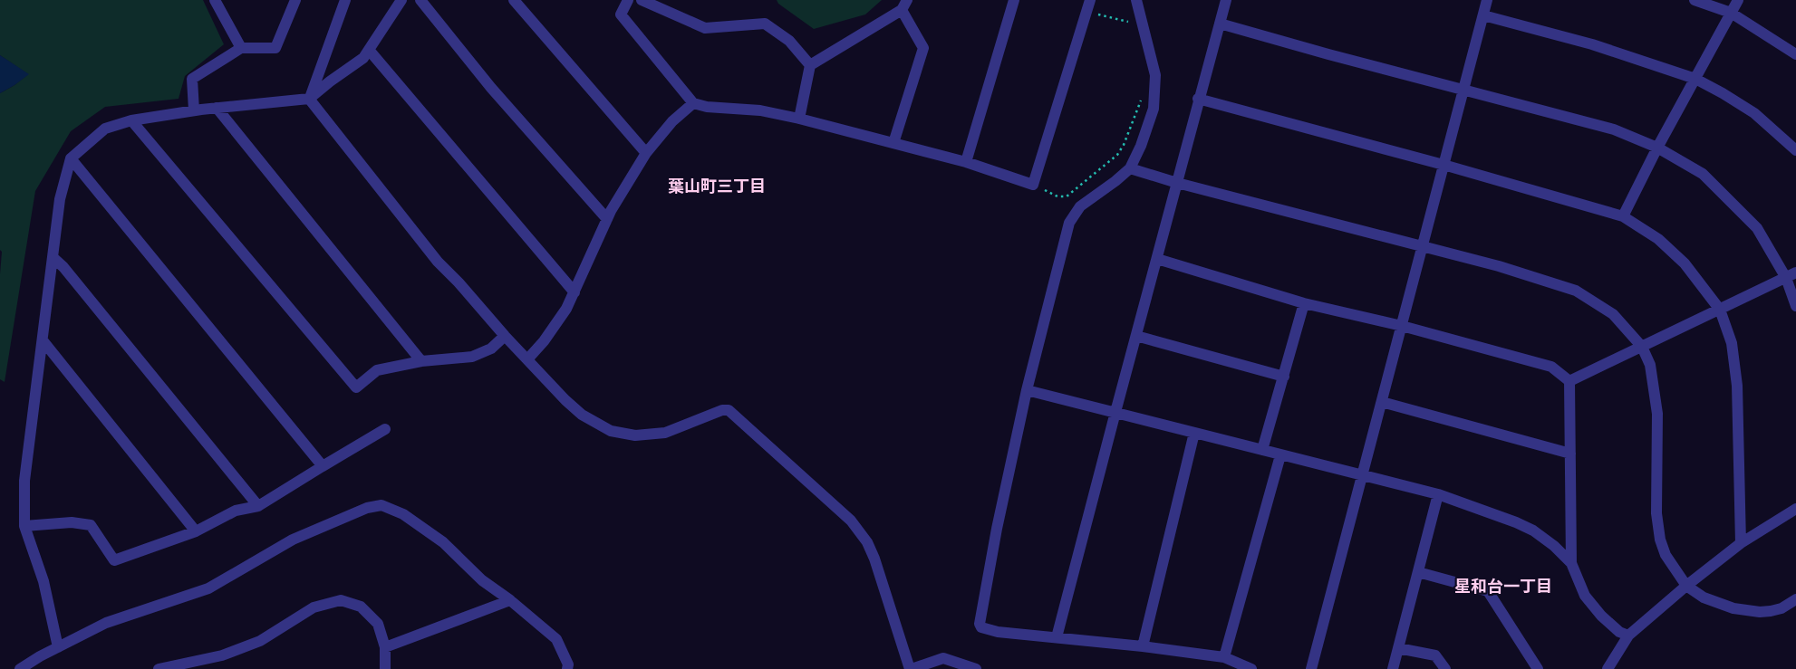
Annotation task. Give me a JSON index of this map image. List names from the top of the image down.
{
  "districts": ["葉山町三丁目", "星和台一丁目"]
}
